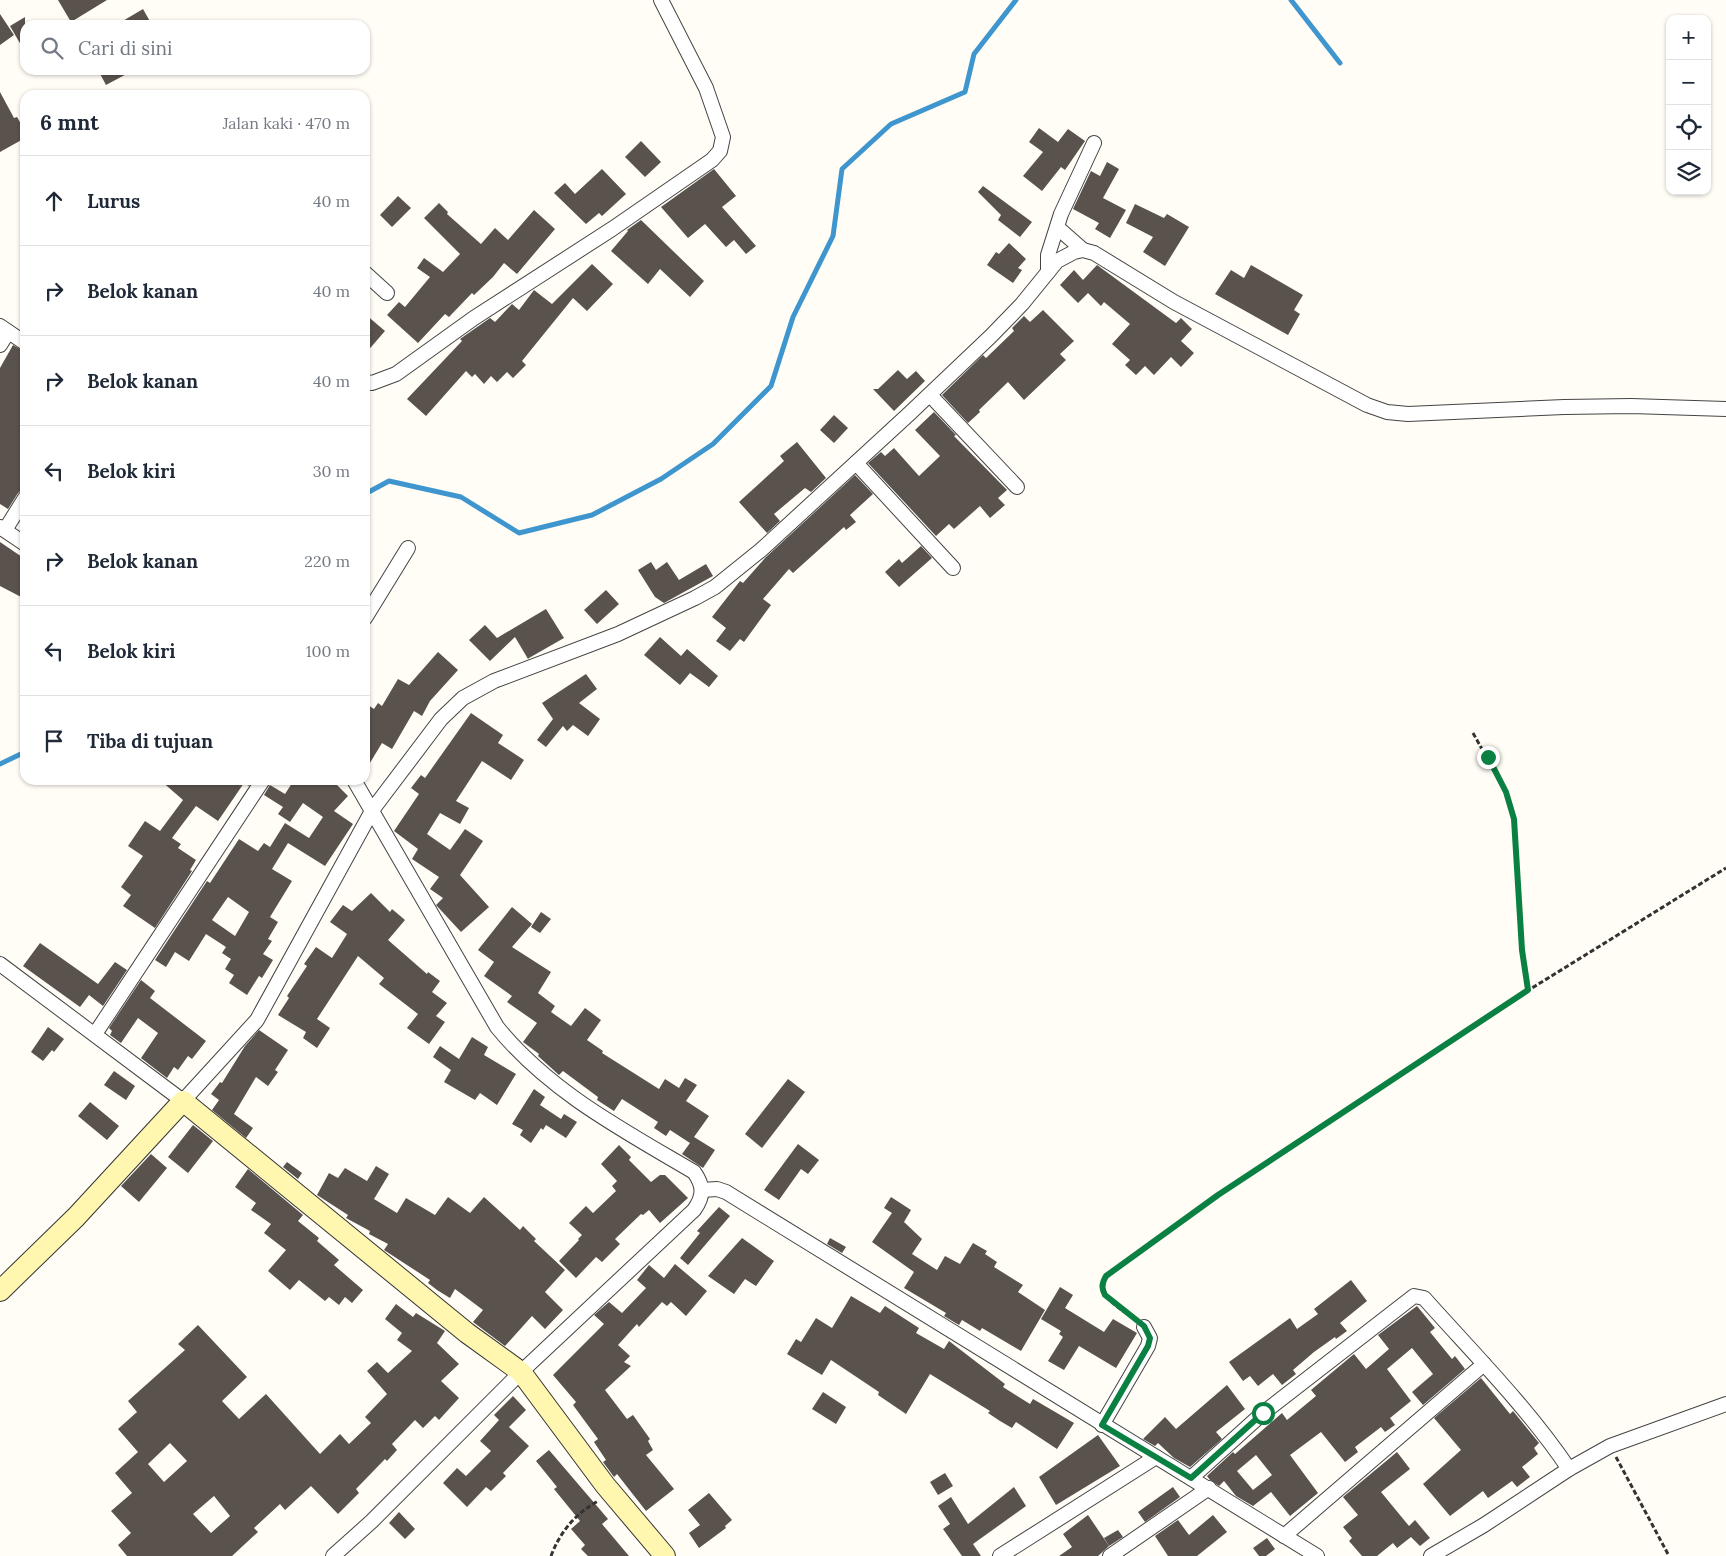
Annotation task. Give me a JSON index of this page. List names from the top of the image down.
{
  "page": {
    "map_buttons": ["+", "−"],
    "search": "Cari di sini",
    "heading": ["6 mnt", "Jalan kaki · 470 m"],
    "list": [
      ["Lurus", "40 m"],
      ["Belok kanan", "40 m"],
      ["Belok kanan", "40 m"],
      ["Belok kiri", "30 m"],
      ["Belok kanan", "220 m"],
      ["Belok kiri", "100 m"],
      "Tiba di tujuan"
    ]
  }
}
